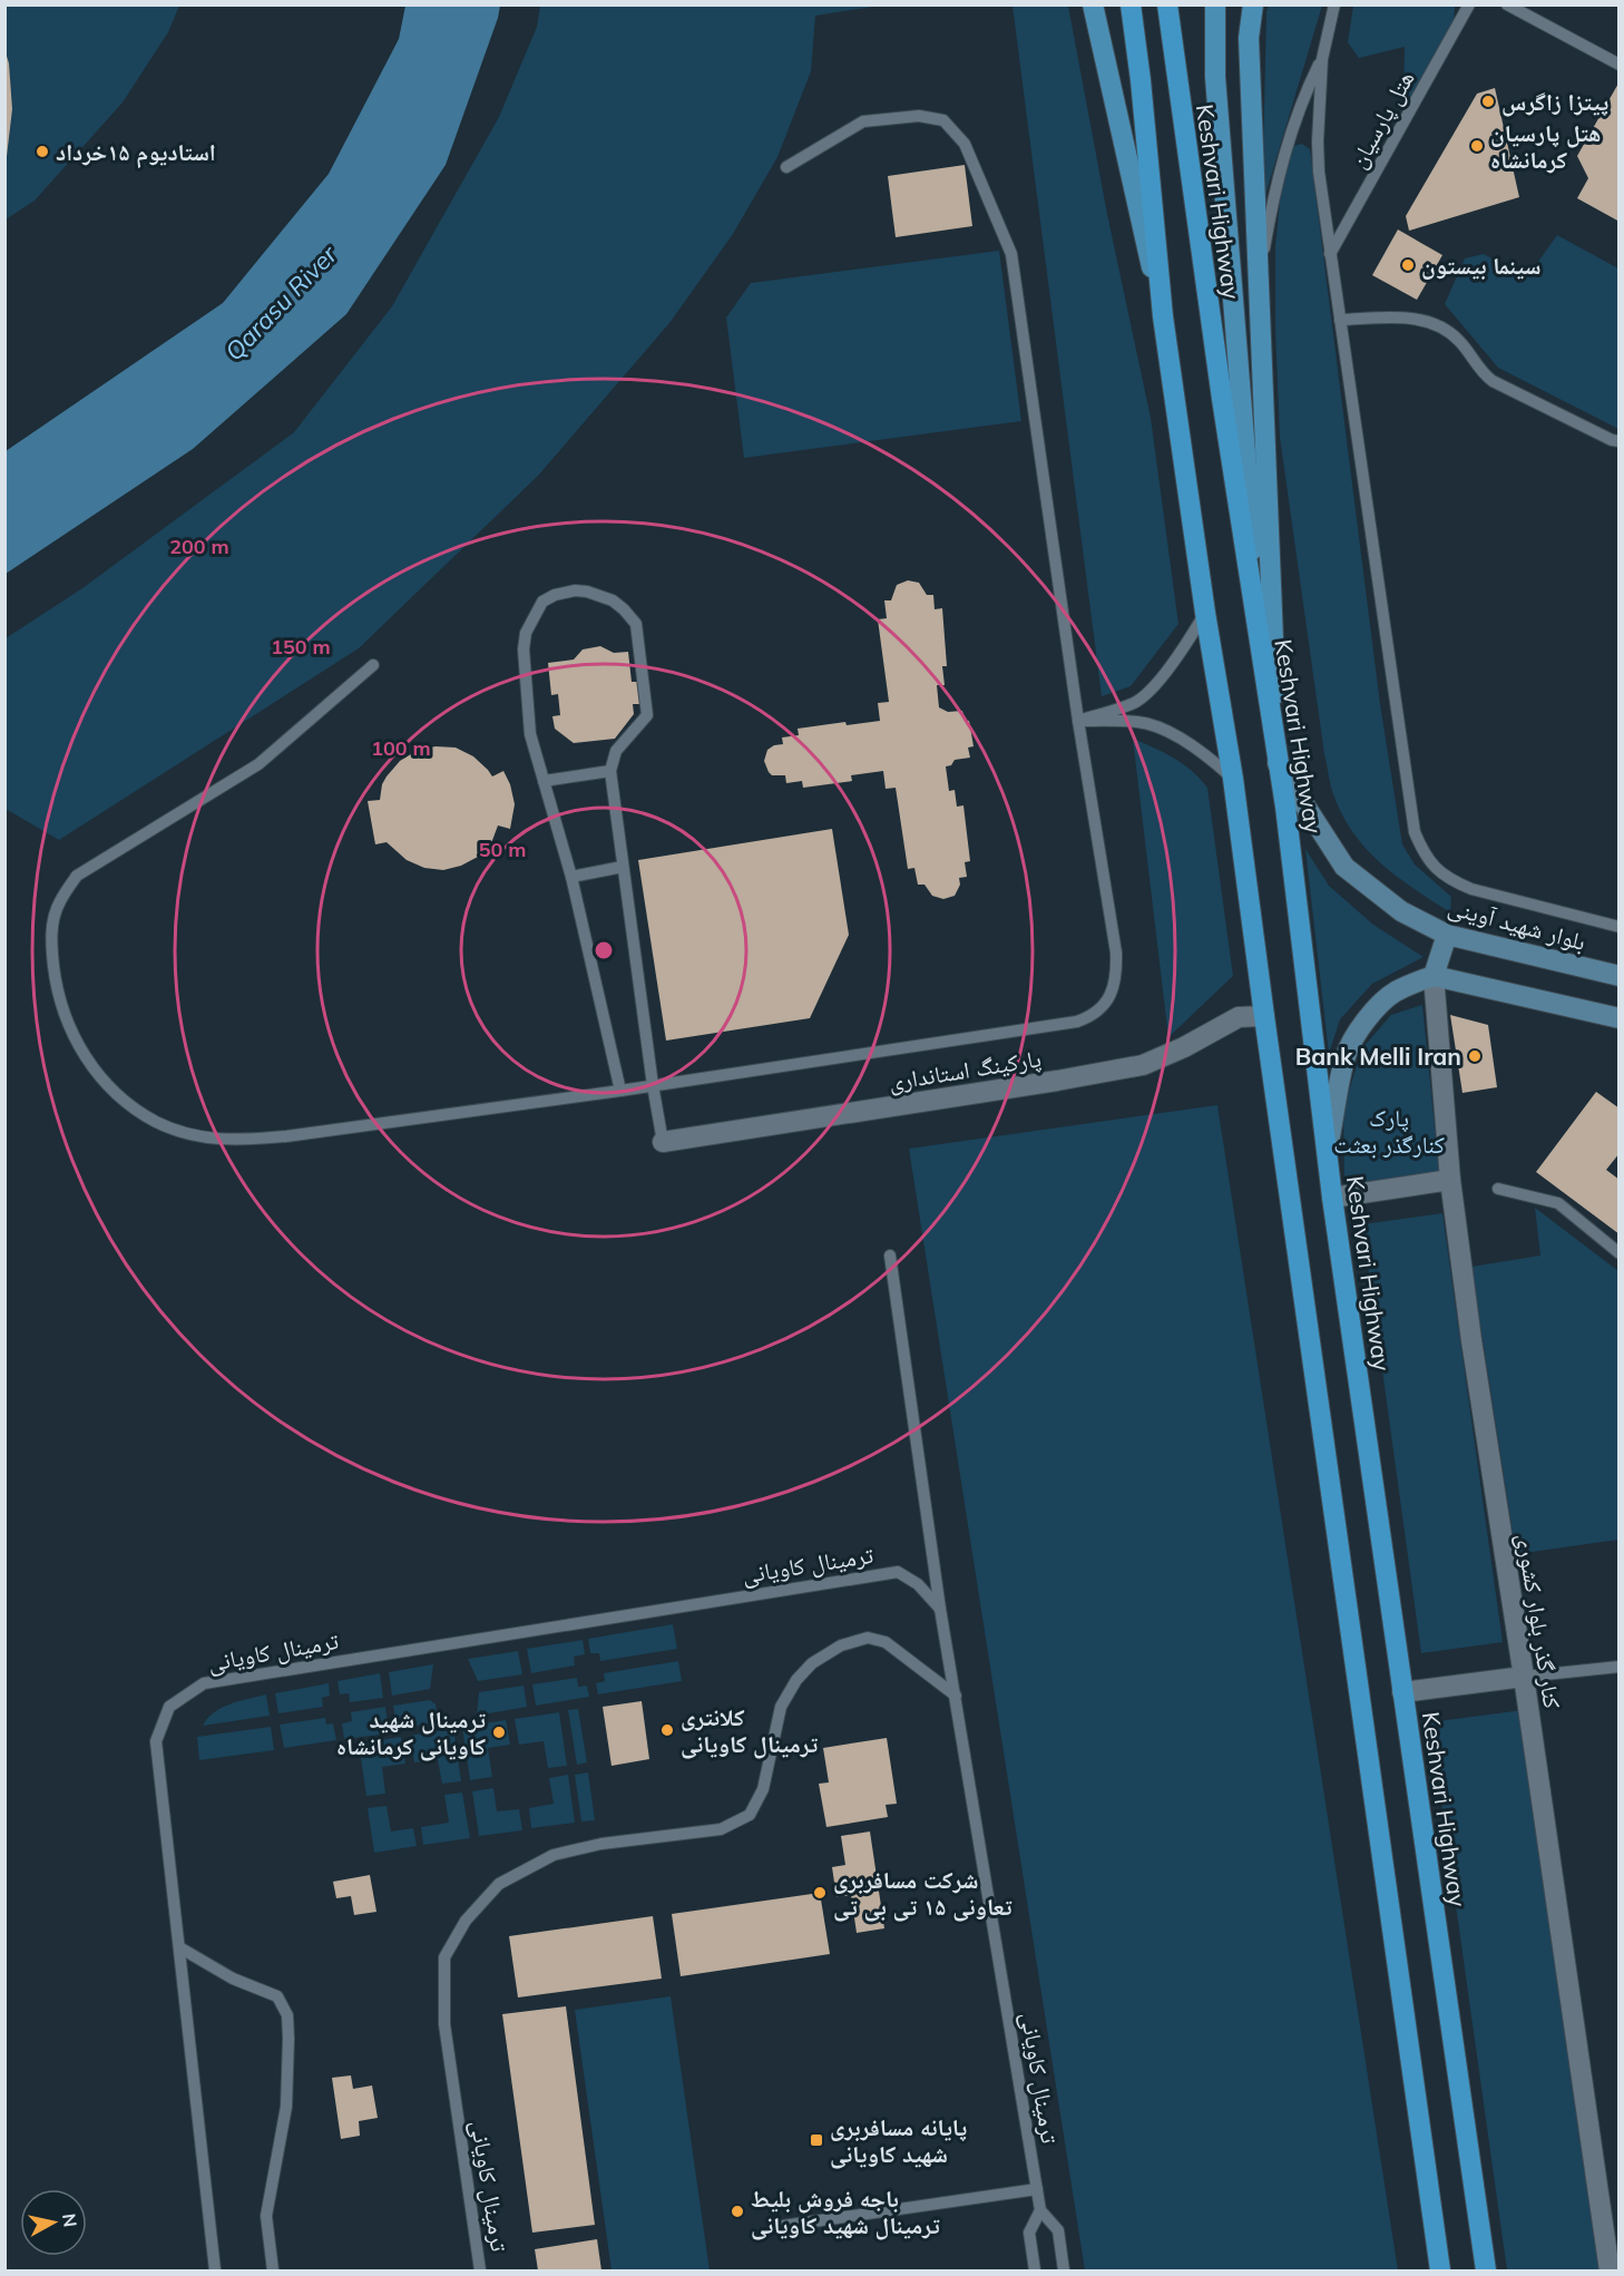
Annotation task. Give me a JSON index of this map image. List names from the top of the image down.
{
  "streets": {
    "highway": ["Keshvari Highway"],
    "main road": ["بلوار شهید آوینی"],
    "street": ["پارکینگ استانداری", "کنار گذر بلوار کشوری"],
    "lane": ["هتل پارسیان", "ترمینال کاویانی"]
  },
  "crossings": [
    ["Keshvari Highway", "بلوار شهید آوینی"]
  ],
  "water": ["Qarasu River"],
  "parks": ["پارک کنارگذر بعثت"],
  "places": {
    "other": [
      "پیتزا زاگرس",
      "هتل پارسیان کرمانشاه",
      "استادیوم ۱۵خرداد",
      "سینما بیستون",
      "Bank Melli Iran",
      "کلانتری ترمینال کاویانی",
      "ترمینال شهید کاویانی کرمانشاه",
      "شرکت مسافربری تعاونی ۱۵ تی بی تی",
      "باجه فروش بلیط ترمینال شهید کاویانی"
    ],
    "transit": ["پايانه مسافربری شهید کاویانی"]
  },
  "north": "right",
  "rings": [
    "200 m",
    "150 m",
    "100 m",
    "50 m"
  ]
}
